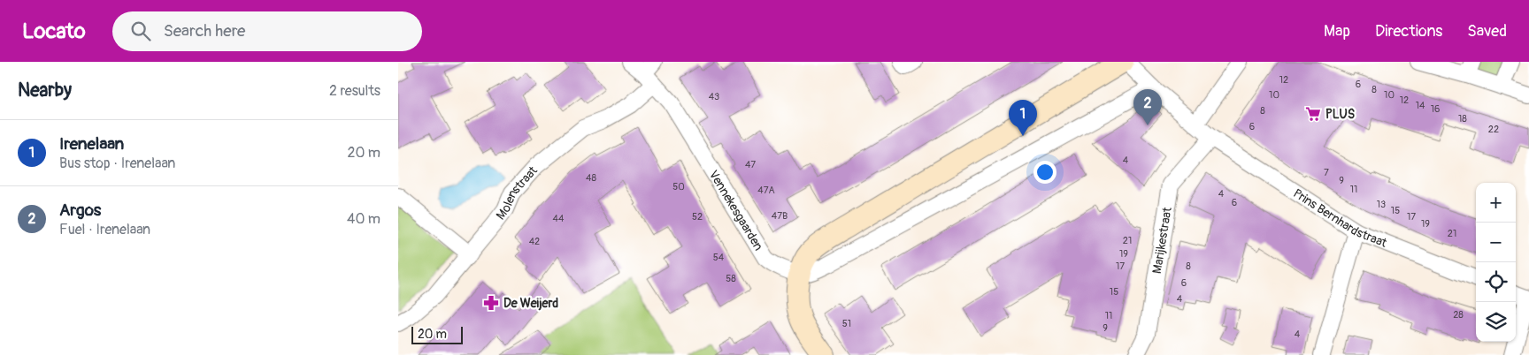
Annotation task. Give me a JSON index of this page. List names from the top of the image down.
{
  "streets": {
    "street": [
      "Molenstraat",
      "Vennekesgaarden",
      "Prins Bernhardstraat",
      "Marijkestraat"
    ]
  },
  "crossings": [
    ["Molenstraat", "Vennekesgaarden"],
    ["Prins Bernhardstraat", "Marijkestraat"]
  ],
  "places": {
    "supermarket": ["PLUS"],
    "pharmacy": ["De Weijerd"]
  },
  "house_numbers": [
    "12",
    "6",
    "8",
    "10",
    "10",
    "43",
    "12",
    "14",
    "16",
    "8",
    "18",
    "6",
    "22",
    "4",
    "47",
    "7",
    "48",
    "9",
    "50",
    "11",
    "47A",
    "4",
    "6",
    "13",
    "15",
    "47B",
    "52",
    "17",
    "44",
    "19",
    "21",
    "21",
    "42",
    "19",
    "54",
    "17",
    "8",
    "58",
    "6",
    "15",
    "4",
    "28",
    "11",
    "51",
    "9",
    "4"
  ],
  "scale_bar": "20 m",
  "page": {
    "header": "Locato",
    "search": "Search here",
    "nav": ["Map", "Directions", "Saved"],
    "heading": ["Nearby", "2 results"],
    "pins": ["2", "1"],
    "list": [
      {
        "mark": "1",
        "name": "Irenelaan",
        "note": "Bus stop · Irenelaan",
        "value": "20 m"
      },
      {
        "mark": "2",
        "name": "Argos",
        "note": "Fuel · Irenelaan",
        "value": "40 m"
      }
    ],
    "map_buttons": ["+", "−"],
    "scale": "20 m"
  }
}
